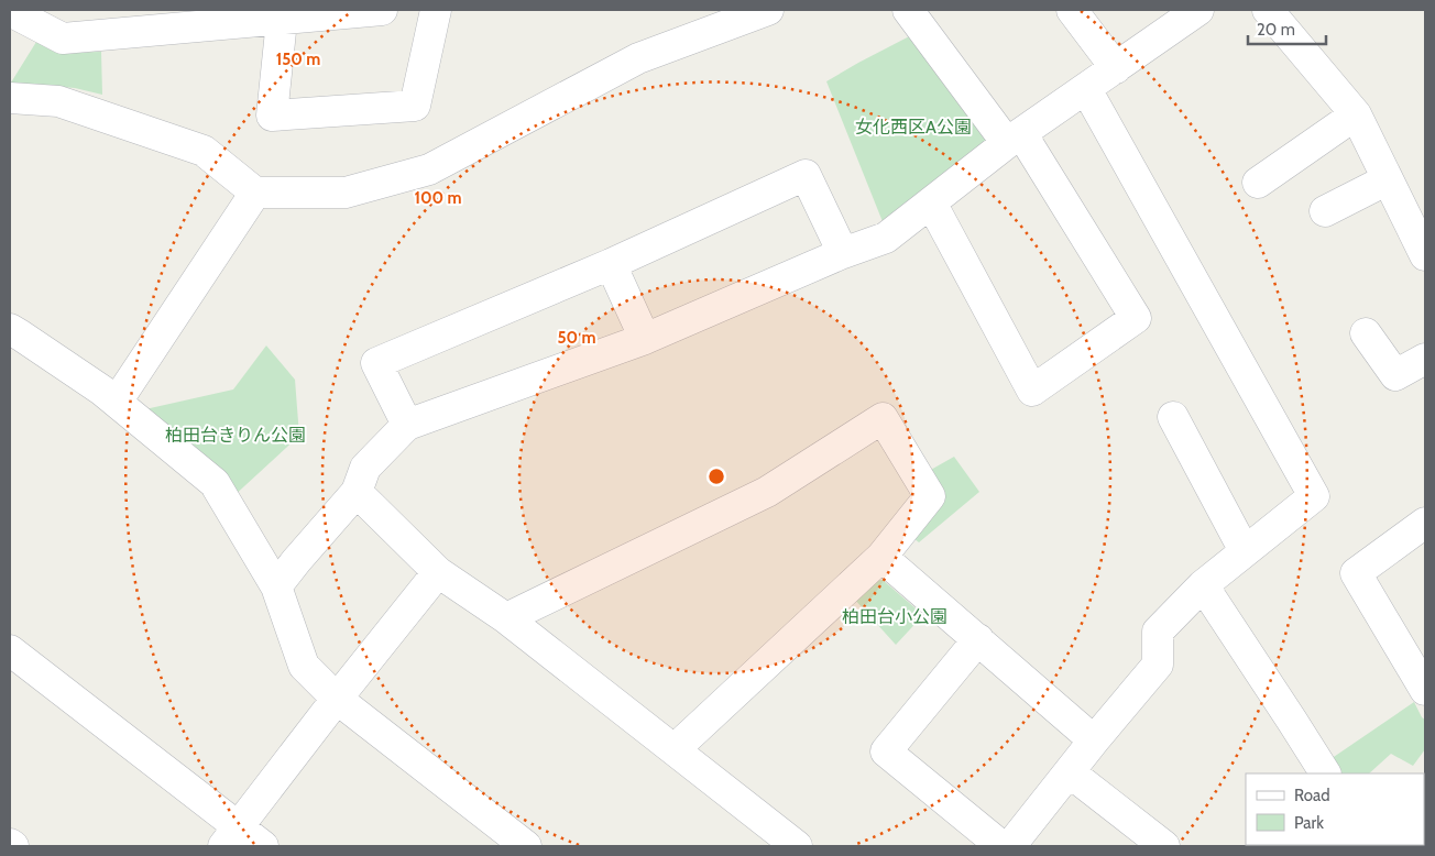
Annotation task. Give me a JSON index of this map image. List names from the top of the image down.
{
  "parks": ["女化西区A公園", "柏田台きりん公園", "柏田台小公園"],
  "legend": ["Road", "Park"],
  "scale_bar": "20 m",
  "rings": ["150 m", "100 m", "50 m"]
}
